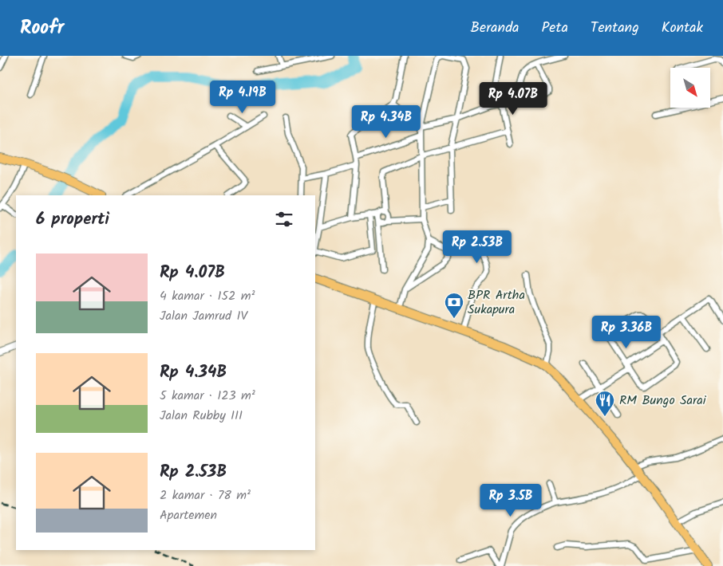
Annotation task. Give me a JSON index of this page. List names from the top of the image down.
{
  "places": {
    "bank": ["BPR Artha Sukapura"],
    "restaurant": ["RM Bungo Sarai"]
  },
  "north": "bottom right",
  "page": {
    "header": "Roofr",
    "nav": [
      "Beranda",
      "Peta",
      "Tentang",
      "Kontak"
    ],
    "price": [
      "Rp 4.19B",
      "Rp 4.07B",
      "Rp 4.34B",
      "Rp 2.53B",
      "Rp 3.36B",
      "Rp 3.5B"
    ],
    "heading": "6 properti",
    "list": [
      {
        "name": "Rp 4.07B",
        "note": "4 kamar · 152 m² · Jalan Jamrud IV"
      },
      {
        "name": "Rp 4.34B",
        "note": "5 kamar · 123 m² · Jalan Rubby III"
      },
      {
        "name": "Rp 2.53B",
        "note": "2 kamar · 78 m² · Apartemen"
      }
    ]
  }
}
